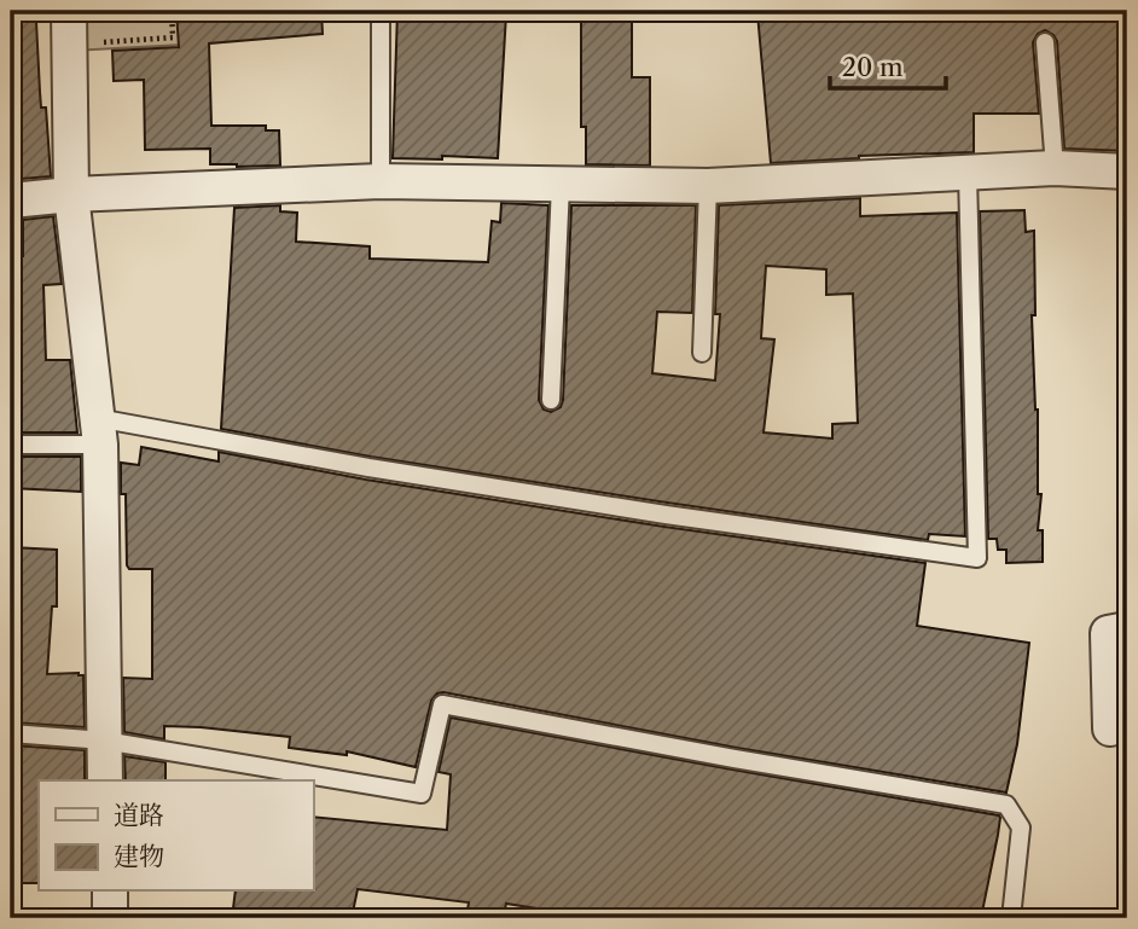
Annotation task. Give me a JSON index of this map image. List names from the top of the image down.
{
  "legend": ["道路", "建物"],
  "scale_bar": "20 m"
}
